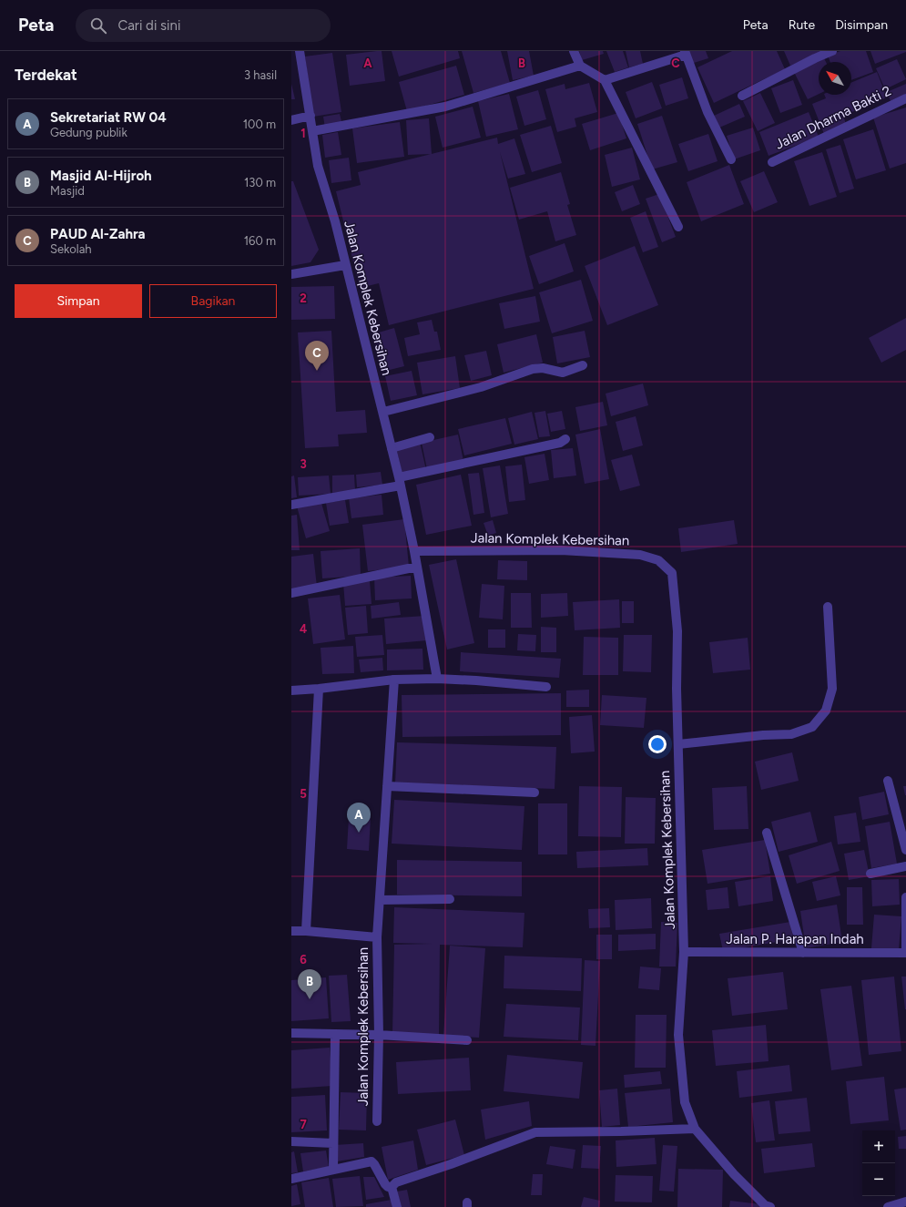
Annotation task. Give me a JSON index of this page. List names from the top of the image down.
{
  "streets": {
    "street": ["Jalan Dharma Bakti 2", "Jalan Komplek Kebersihan", "Jalan P. Harapan Indah"]
  },
  "crossings": [
    ["Jalan Komplek Kebersihan", "Jalan P. Harapan Indah"]
  ],
  "north": "top left",
  "page": {
    "header": "Peta",
    "search": "Cari di sini",
    "nav": ["Peta", "Rute", "Disimpan"],
    "heading": ["Terdekat", "3 hasil"],
    "list": [
      {
        "mark": "A",
        "name": "Sekretariat RW 04",
        "note": "Gedung publik",
        "value": "100 m"
      },
      {
        "mark": "B",
        "name": "Masjid Al-Hijroh",
        "note": "Masjid",
        "value": "130 m"
      },
      {
        "mark": "C",
        "name": "PAUD Al-Zahra",
        "note": "Sekolah",
        "value": "160 m"
      }
    ],
    "buttons": ["Simpan", "Bagikan"],
    "pins": ["C", "A", "B"],
    "map_buttons": ["+", "−"]
  },
  "grid": {
    "columns": ["A", "B", "C"],
    "rows": [
      "1",
      "2",
      "3",
      "4",
      "5",
      "6",
      "7"
    ]
  }
}
